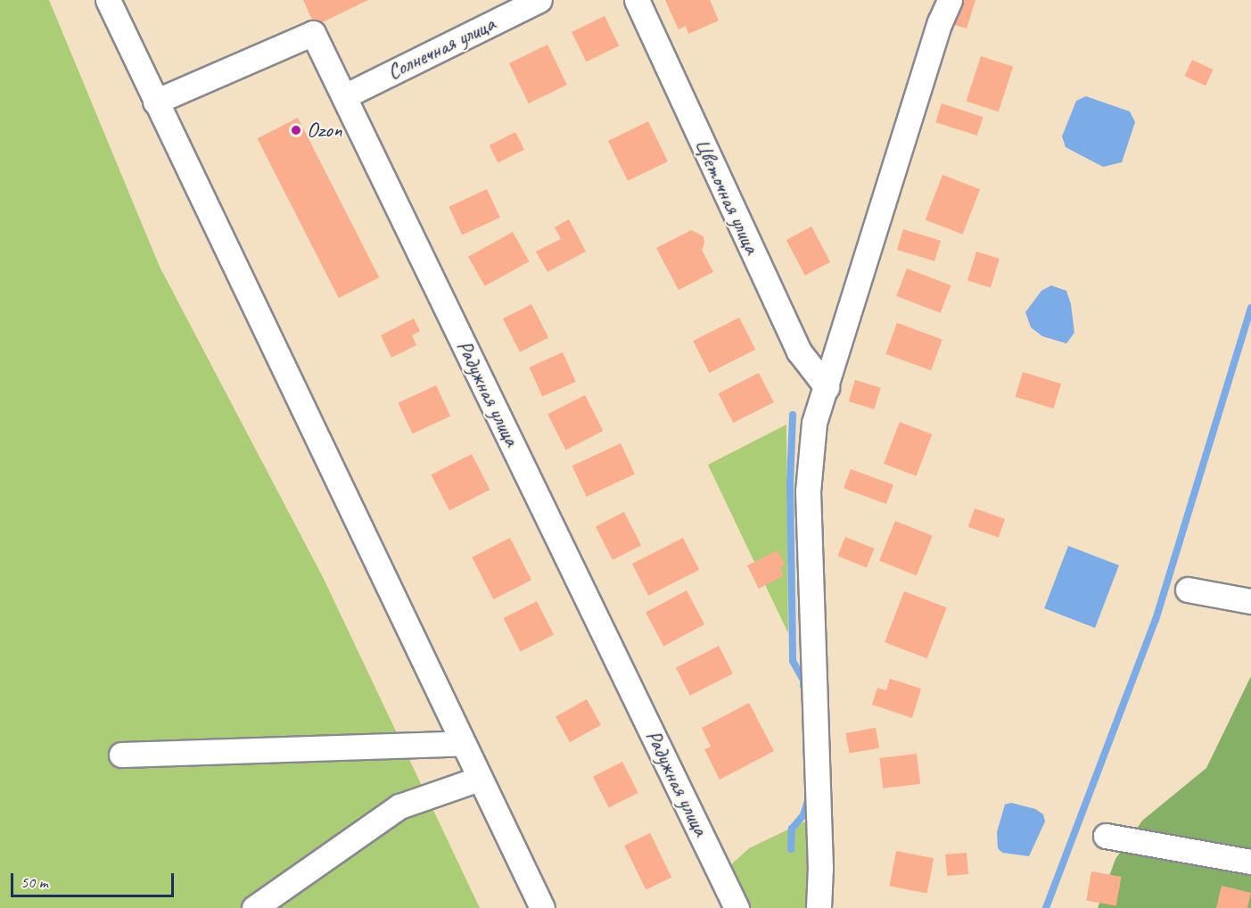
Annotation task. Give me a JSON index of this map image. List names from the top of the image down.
{
  "streets": {
    "street": ["Солнечная улица", "Цветочная улица", "Радужная улица"]
  },
  "crossings": [
    ["Солнечная улица", "Радужная улица"]
  ],
  "places": ["Ozon"],
  "scale_bar": "50 m"
}
